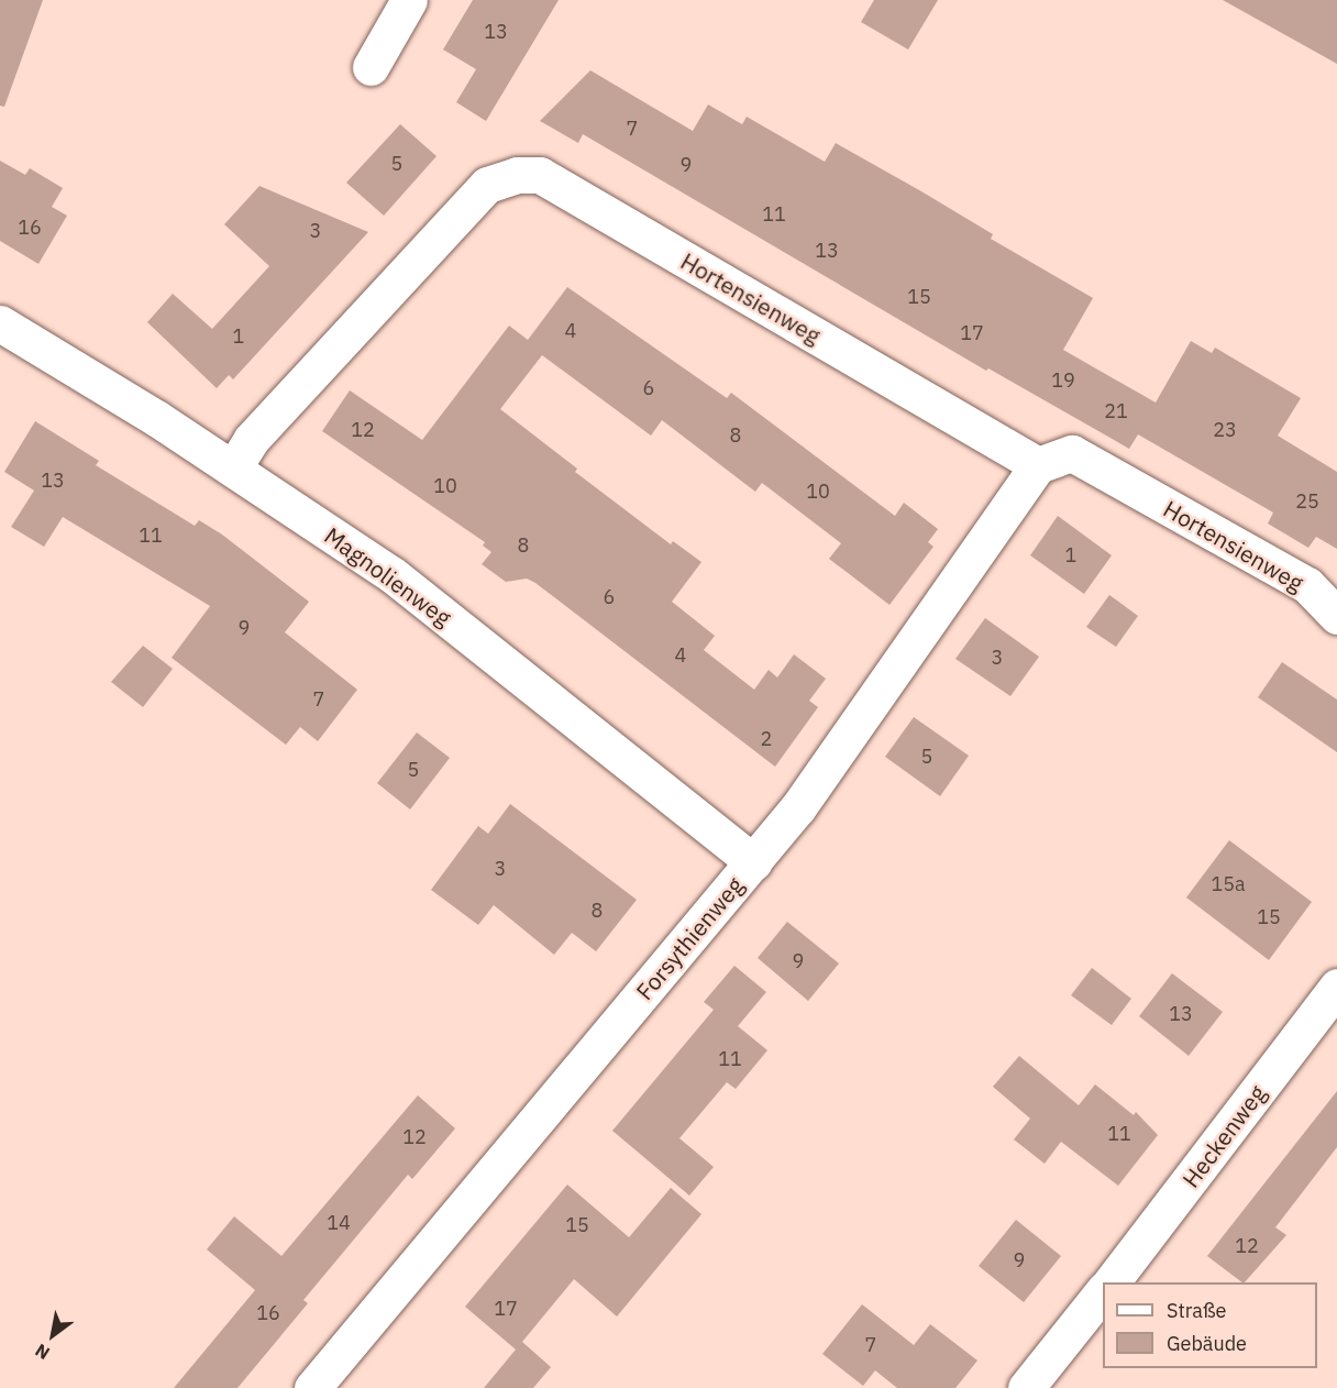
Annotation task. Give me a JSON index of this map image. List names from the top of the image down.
{
  "streets": {
    "street": [
      "Hortensienweg",
      "Magnolienweg",
      "Forsythienweg",
      "Heckenweg"
    ]
  },
  "crossings": [
    ["Hortensienweg", "Magnolienweg"],
    ["Hortensienweg", "Forsythienweg"],
    ["Magnolienweg", "Forsythienweg"]
  ],
  "house_numbers": [
    "13",
    "7",
    "5",
    "9",
    "11",
    "16",
    "3",
    "13",
    "15",
    "4",
    "17",
    "1",
    "19",
    "6",
    "21",
    "12",
    "23",
    "8",
    "13",
    "10",
    "10",
    "25",
    "11",
    "8",
    "1",
    "6",
    "9",
    "4",
    "3",
    "7",
    "2",
    "5",
    "5",
    "3",
    "15a",
    "8",
    "15",
    "9",
    "13",
    "11",
    "11",
    "12",
    "14",
    "15",
    "12",
    "9",
    "17",
    "16",
    "7"
  ],
  "legend": ["Straße", "Gebäude"],
  "north": "bottom left"
}
